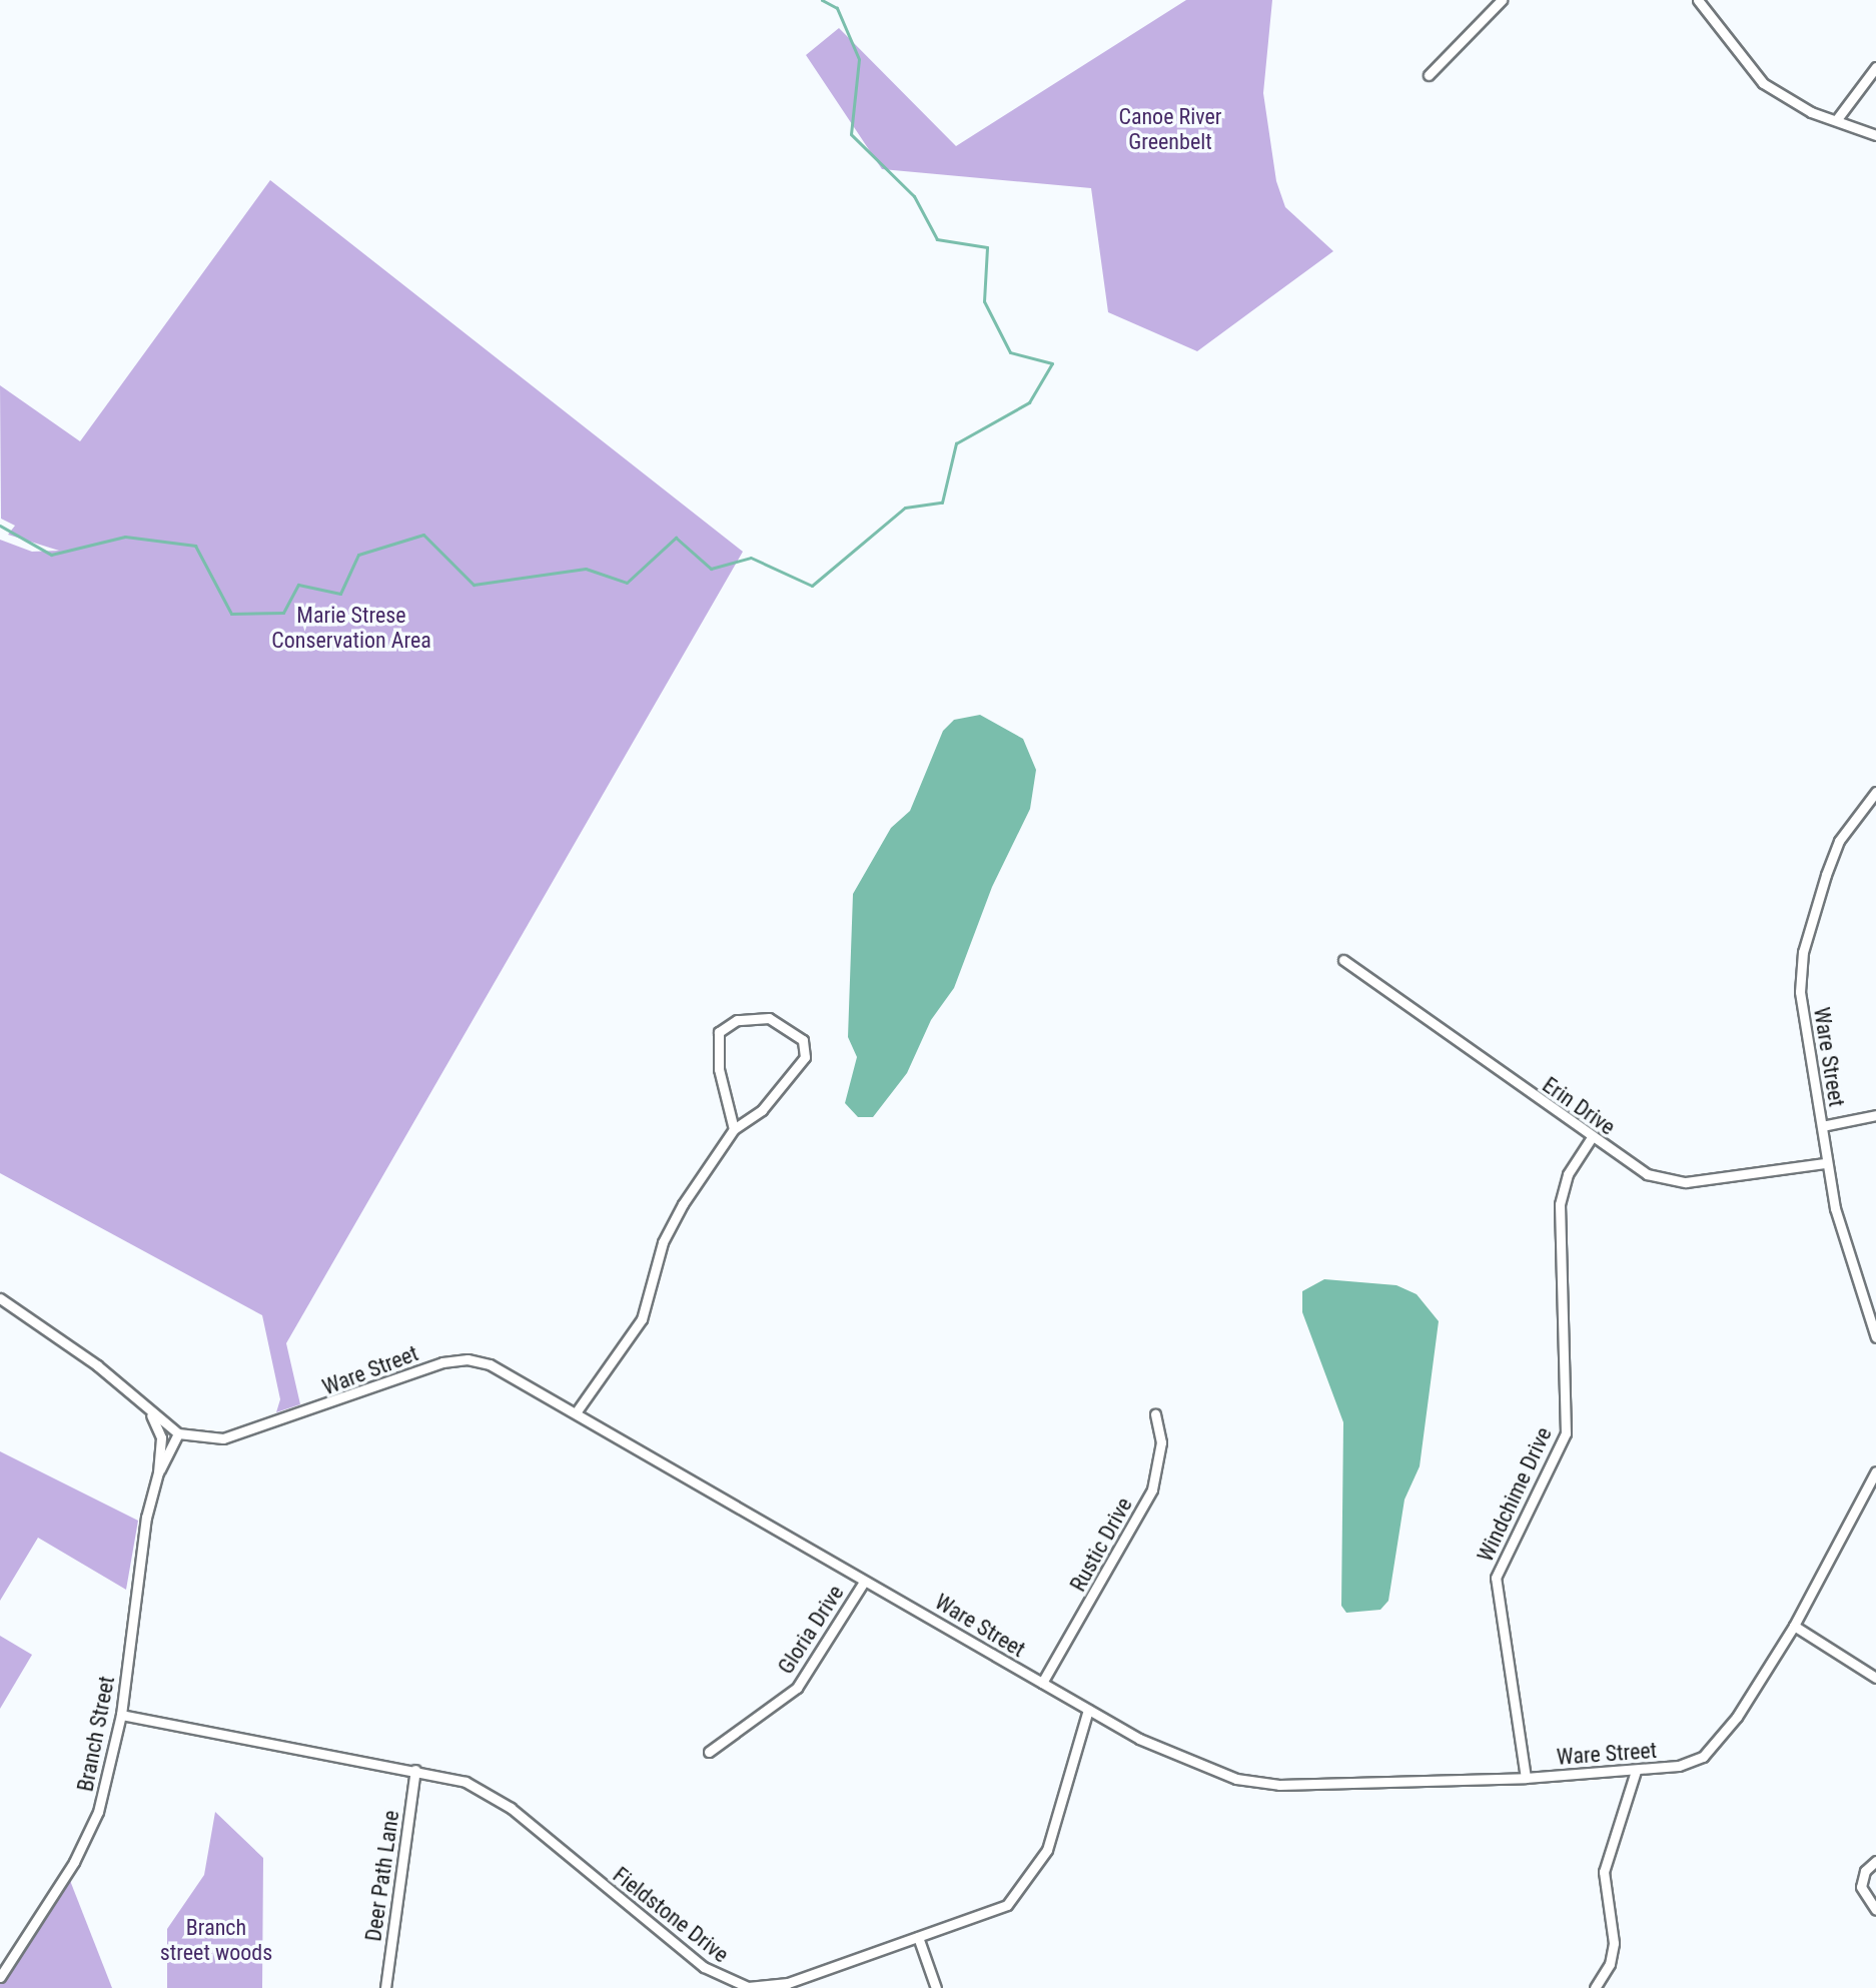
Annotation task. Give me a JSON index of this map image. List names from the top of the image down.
{
  "streets": {
    "street": [
      "Ware Street",
      "Erin Drive",
      "Windchime Drive",
      "Rustic Drive",
      "Gloria Drive",
      "Branch Street",
      "Deer Path Lane",
      "Fieldstone Drive"
    ]
  },
  "crossings": [
    ["Ware Street", "Erin Drive"],
    ["Ware Street", "Windchime Drive"],
    ["Ware Street", "Rustic Drive"],
    ["Ware Street", "Gloria Drive"],
    ["Ware Street", "Branch Street"],
    ["Ware Street", "Fieldstone Drive"],
    ["Erin Drive", "Windchime Drive"],
    ["Branch Street", "Fieldstone Drive"],
    ["Deer Path Lane", "Fieldstone Drive"]
  ],
  "parks": ["Canoe River Greenbelt", "Marie Strese Conservation Area", "Branch street woods"]
}
